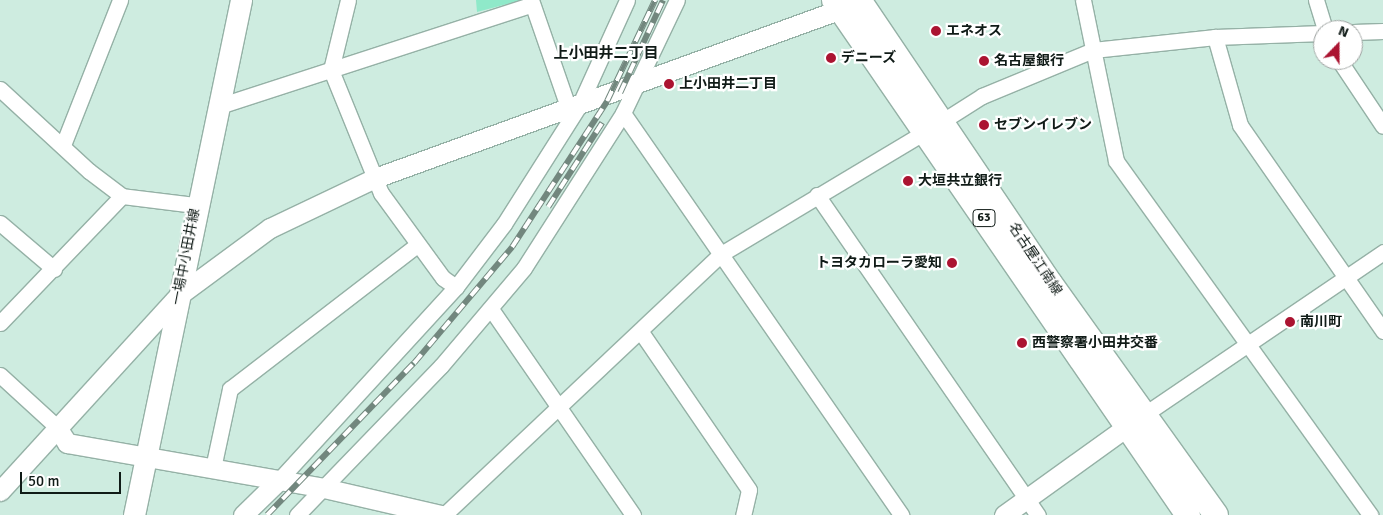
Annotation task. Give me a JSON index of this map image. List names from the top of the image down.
{
  "streets": {
    "main road": ["63", "一場中小田井線", "名古屋江南線"]
  },
  "districts": ["上小田井二丁目"],
  "places": [
    "エネオス",
    "デニーズ",
    "名古屋銀行",
    "上小田井二丁目",
    "セブンイレブン",
    "大垣共立銀行",
    "トヨタカローラ愛知",
    "南川町",
    "西警察署小田井交番"
  ],
  "scale_bar": "50 m",
  "north": "top"
}
